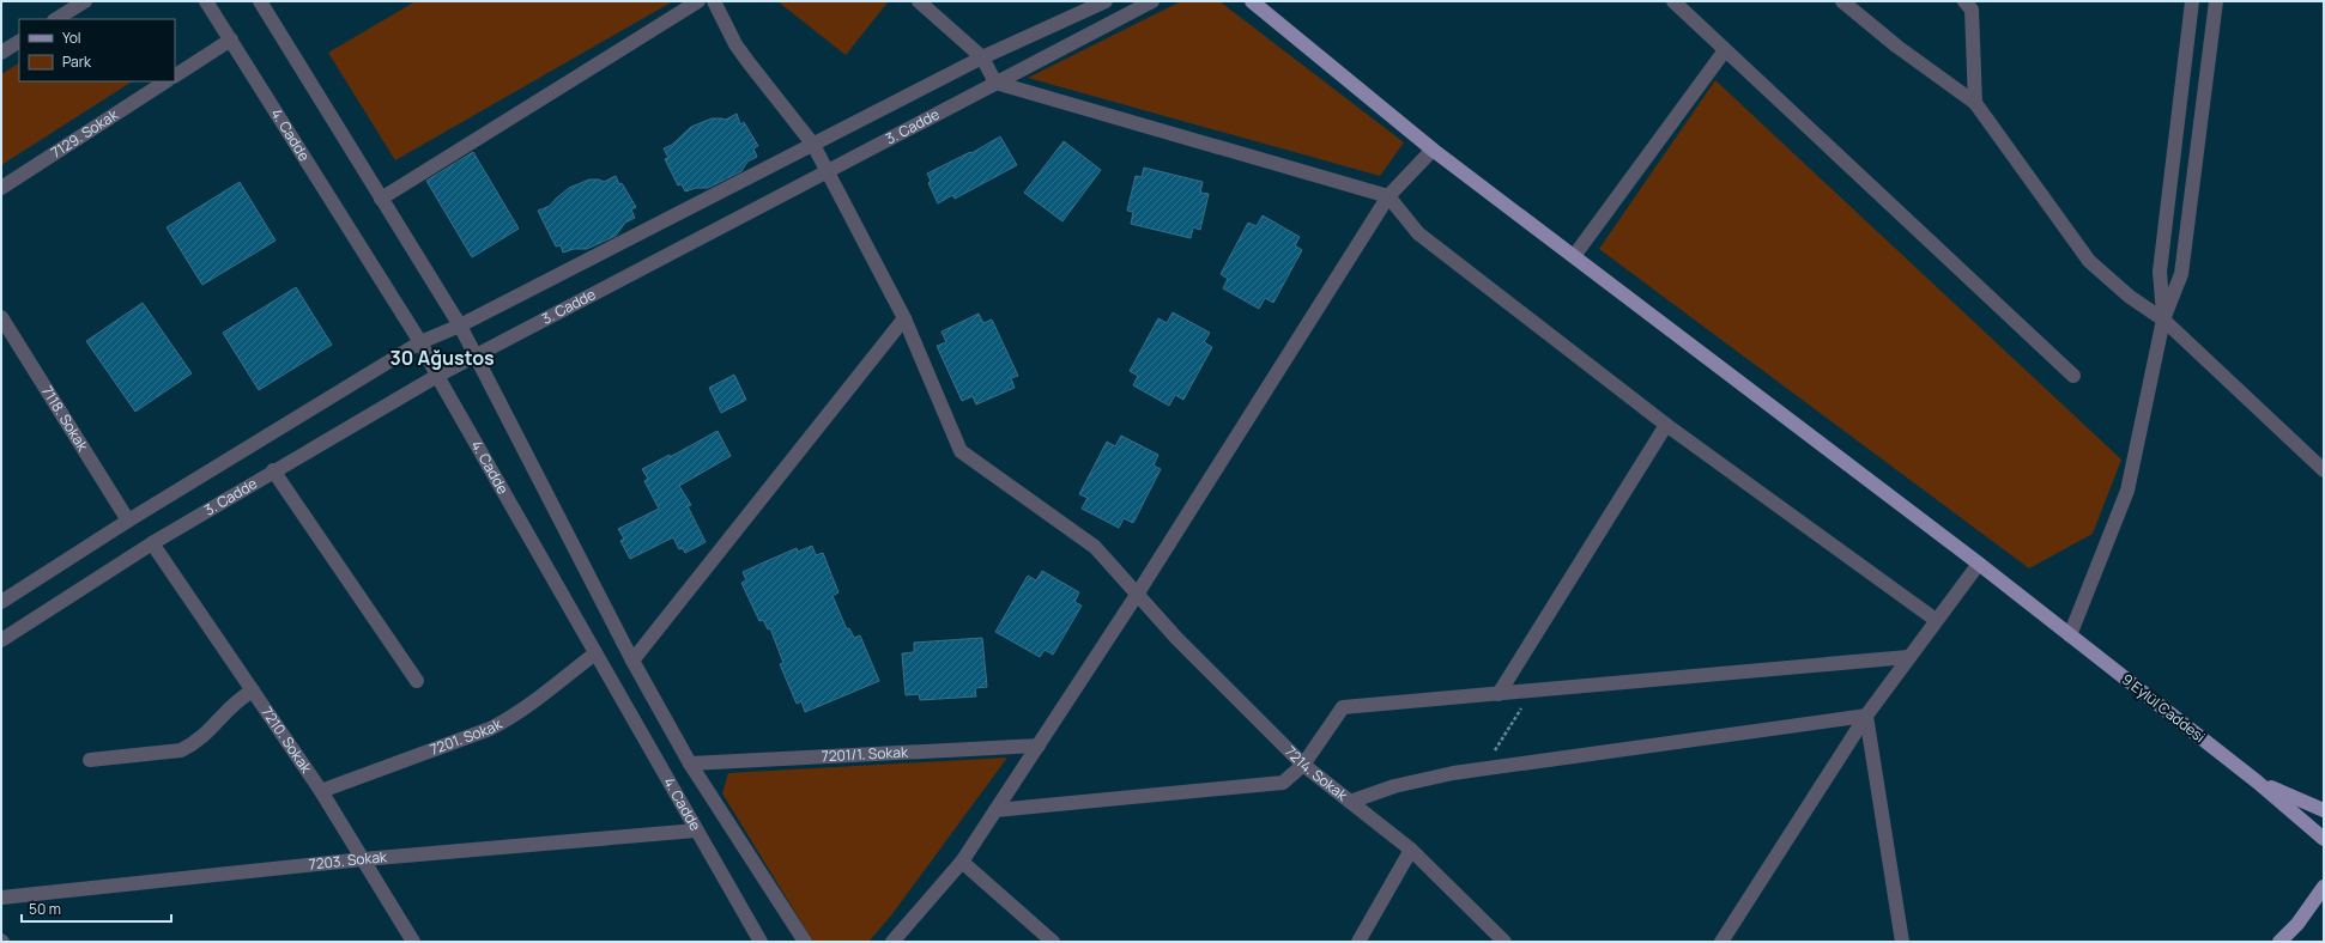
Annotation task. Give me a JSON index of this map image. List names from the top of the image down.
{
  "streets": {
    "main road": ["9 Eylül Caddesi"],
    "street": [
      "3. Cadde",
      "7129. Sokak",
      "4. Cadde",
      "7118. Sokak",
      "7201. Sokak",
      "7210. Sokak",
      "7201/1. Sokak",
      "7214. Sokak",
      "7203. Sokak"
    ]
  },
  "crossings": [
    ["3. Cadde", "4. Cadde"],
    ["3. Cadde", "7118. Sokak"],
    ["3. Cadde", "7210. Sokak"],
    ["3. Cadde", "7214. Sokak"],
    ["4. Cadde", "7201. Sokak"],
    ["4. Cadde", "7201/1. Sokak"],
    ["4. Cadde", "7203. Sokak"],
    ["7201. Sokak", "7210. Sokak"],
    ["7210. Sokak", "7203. Sokak"]
  ],
  "districts": ["30 Ağustos"],
  "legend": ["Yol", "Park"],
  "scale_bar": "50 m"
}
